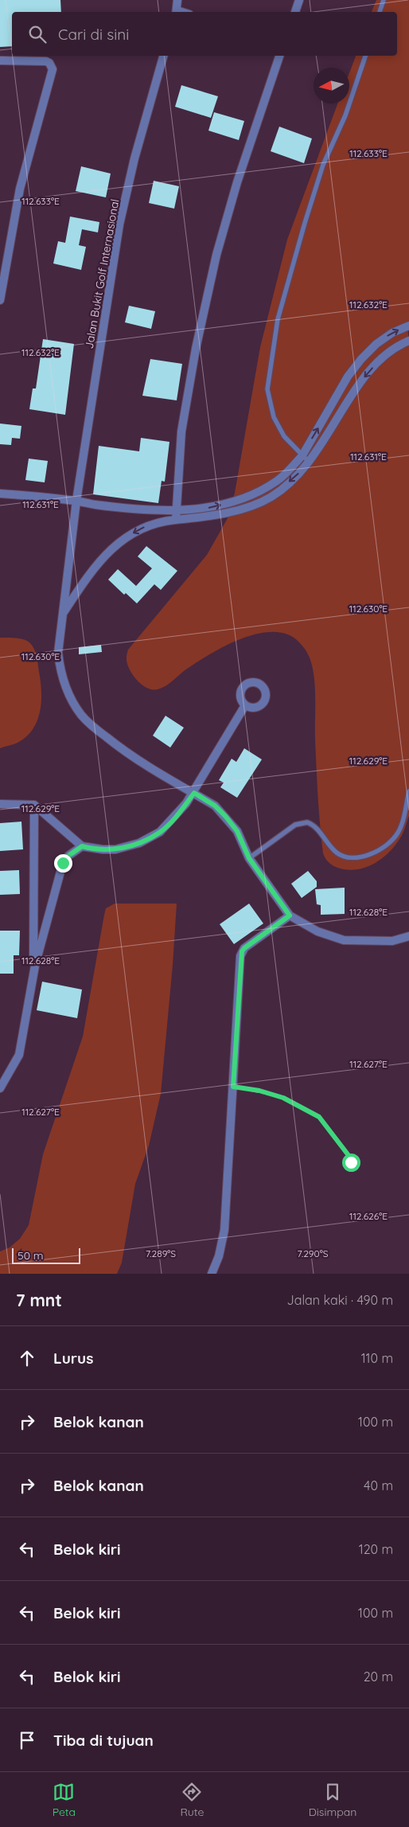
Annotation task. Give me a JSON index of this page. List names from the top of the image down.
{
  "streets": {
    "street": ["Jalan Bukit Golf Internasional"]
  },
  "scale_bar": "50 m",
  "north": "left",
  "page": {
    "search": "Cari di sini",
    "scale": "50 m",
    "heading": ["7 mnt", "Jalan kaki · 490 m"],
    "list": [
      ["Lurus", "110 m"],
      ["Belok kanan", "100 m"],
      ["Belok kanan", "40 m"],
      ["Belok kiri", "120 m"],
      ["Belok kiri", "100 m"],
      ["Belok kiri", "20 m"],
      "Tiba di tujuan"
    ],
    "nav": ["Peta", "Rute", "Disimpan"]
  },
  "coordinates": [
    "112.633°E",
    "112.632°E",
    "112.631°E",
    "112.630°E",
    "112.629°E",
    "112.628°E",
    "112.627°E",
    "112.626°E",
    "7.289°S",
    "7.290°S"
  ]
}
